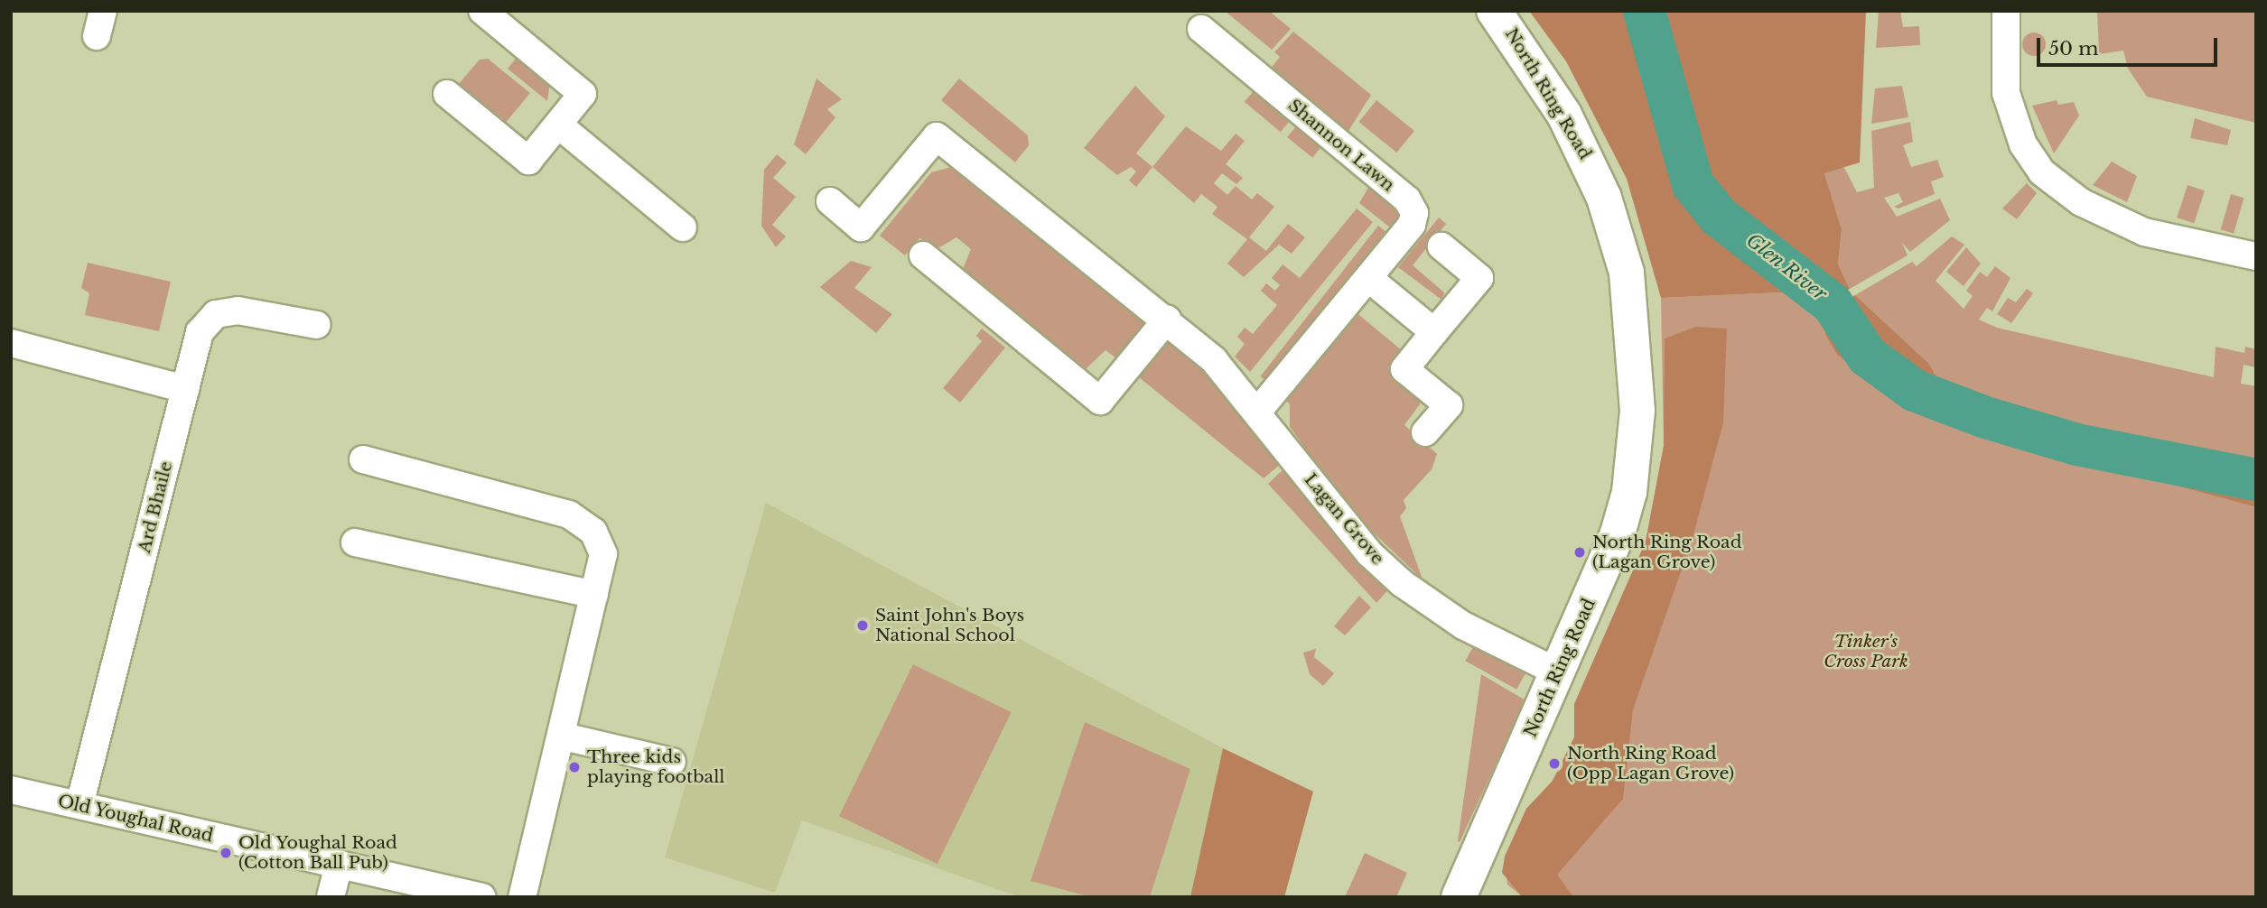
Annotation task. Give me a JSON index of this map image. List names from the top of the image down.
{
  "streets": {
    "main road": ["North Ring Road"],
    "street": [
      "Shannon Lawn",
      "Ard Bhaile",
      "Lagan Grove",
      "Old Youghal Road"
    ]
  },
  "crossings": [
    ["North Ring Road", "Lagan Grove"],
    ["Shannon Lawn", "Lagan Grove"],
    ["Ard Bhaile", "Old Youghal Road"]
  ],
  "water": ["Glen River"],
  "parks": ["Tinker's Cross Park"],
  "places": [
    "North Ring Road (Lagan Grove)",
    "Saint John's Boys National School",
    "North Ring Road (Opp Lagan Grove)",
    "Three kids playing football",
    "Old Youghal Road (Cotton Ball Pub)"
  ],
  "scale_bar": "50 m"
}
